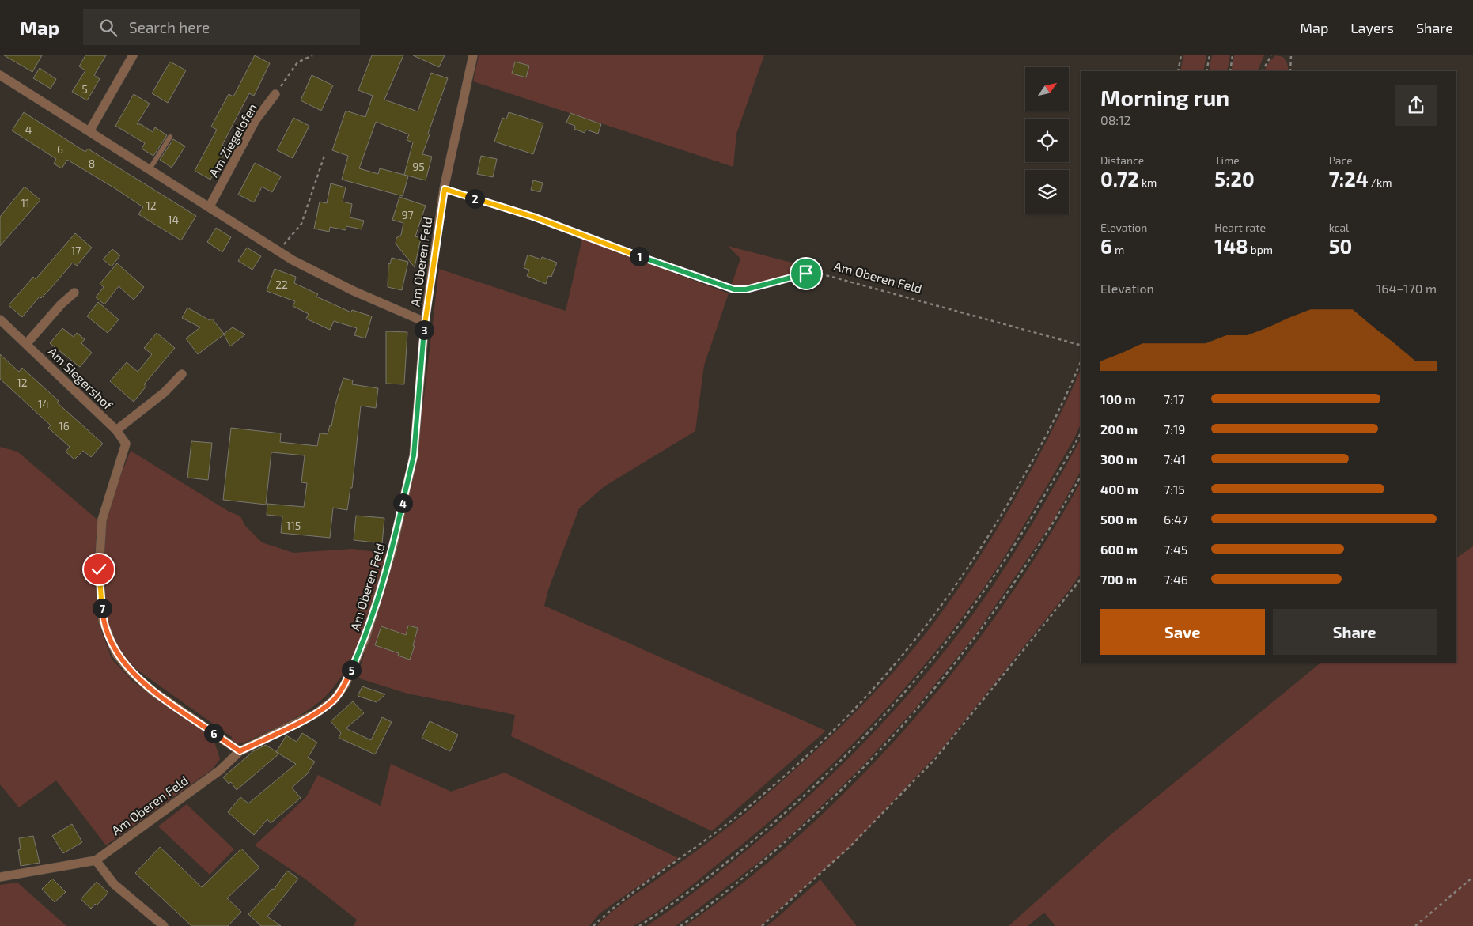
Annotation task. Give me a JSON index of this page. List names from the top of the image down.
{
  "streets": {
    "street": ["Am Ziegelofen", "Am Oberen Feld", "Am Siegershof"]
  },
  "crossings": [
    ["Am Oberen Feld", "Am Siegershof"]
  ],
  "house_numbers": [
    "5",
    "4",
    "6",
    "8",
    "95",
    "11",
    "12",
    "97",
    "14",
    "17",
    "22",
    "12",
    "14",
    "16",
    "115"
  ],
  "north": "top right",
  "page": {
    "header": "Map",
    "search": "Search here",
    "nav": ["Map", "Layers", "Share"],
    "heading": ["Morning run", "08:12"],
    "stats": [
      ["Distance", "0.72 km"],
      ["Time", "5:20"],
      ["Pace", "7:24 /km"],
      ["Elevation", "6 m"],
      ["Heart rate", "148 bpm"],
      ["kcal", "50"]
    ],
    "pins": [
      "2",
      "1",
      "3",
      "4",
      "7",
      "5",
      "6"
    ],
    "chart": ["Elevation", "164–170 m"],
    "list": [
      {
        "name": "100 m",
        "note": "7:17"
      },
      {
        "name": "200 m",
        "note": "7:19"
      },
      {
        "name": "300 m",
        "note": "7:41"
      },
      {
        "name": "400 m",
        "note": "7:15"
      },
      {
        "name": "500 m",
        "note": "6:47"
      },
      {
        "name": "600 m",
        "note": "7:45"
      },
      {
        "name": "700 m",
        "note": "7:46"
      }
    ],
    "buttons": ["Save", "Share"]
  }
}
